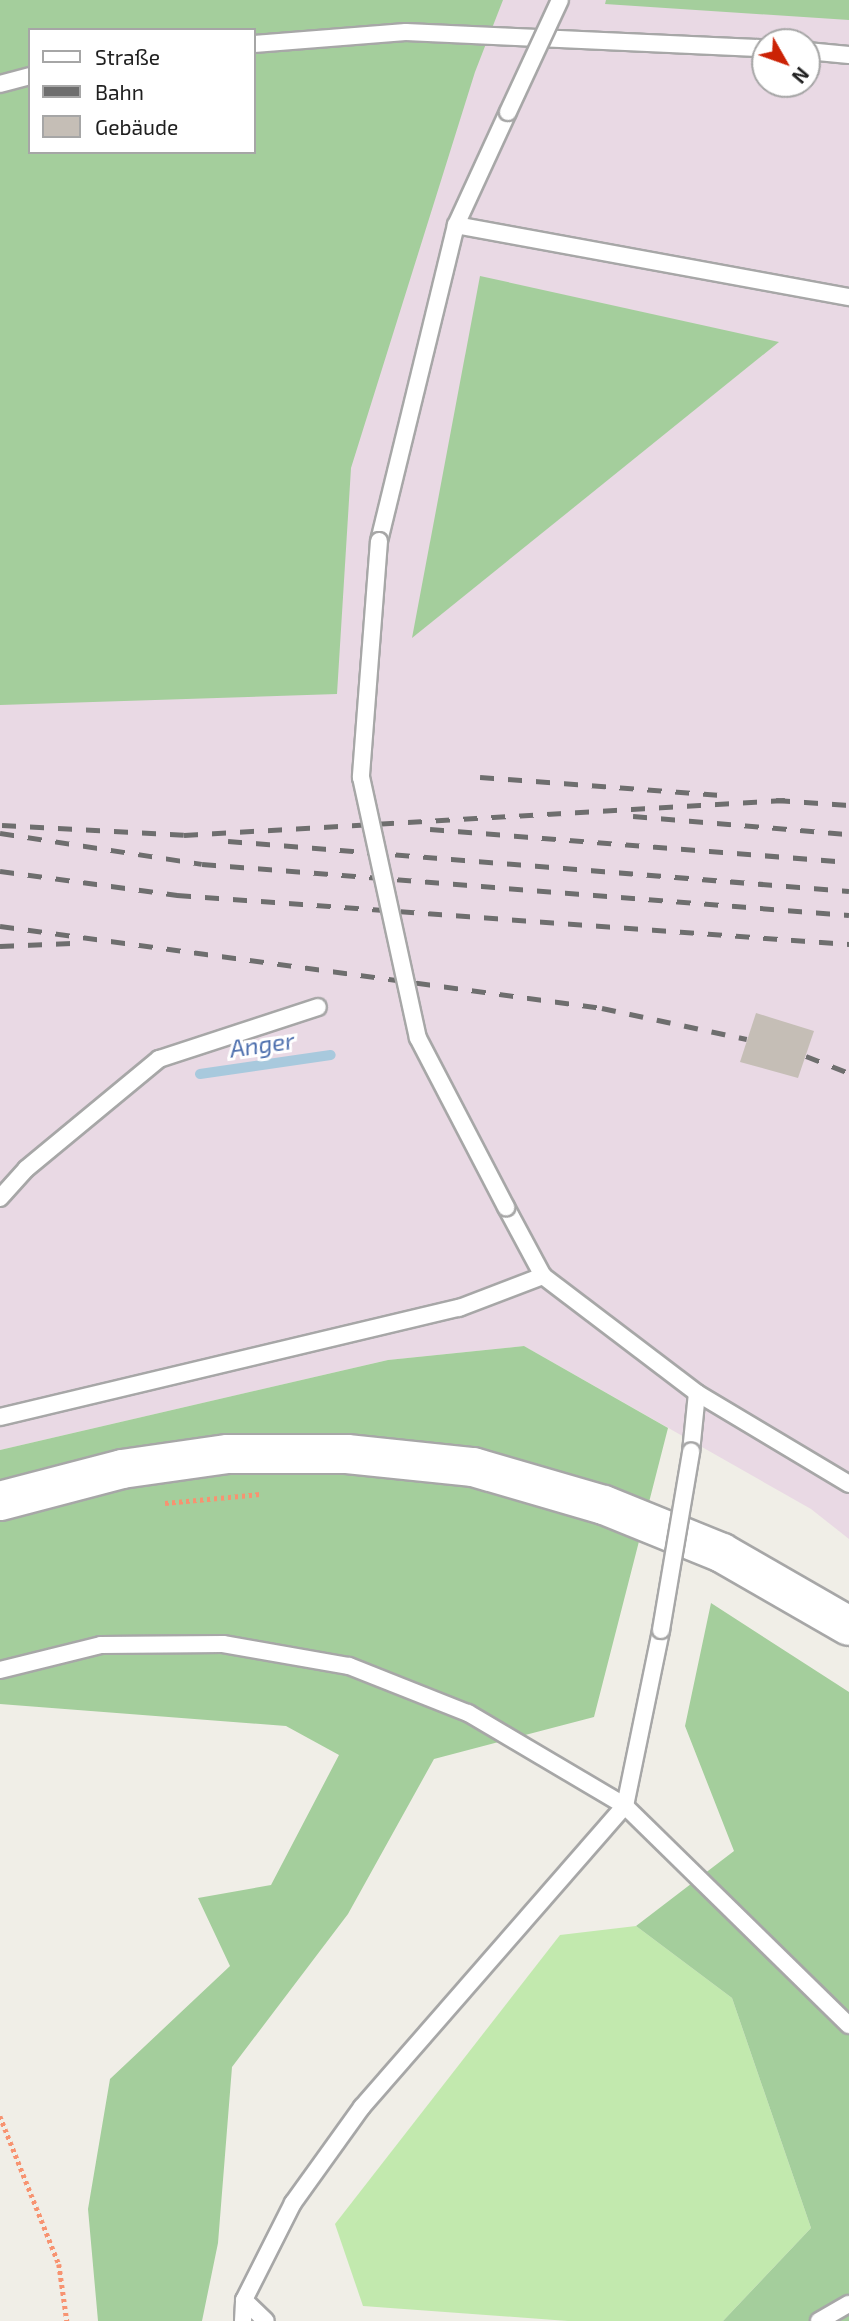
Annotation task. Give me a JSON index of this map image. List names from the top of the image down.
{
  "water": ["Anger"],
  "legend": ["Straße", "Bahn", "Gebäude"],
  "north": "bottom right"
}
